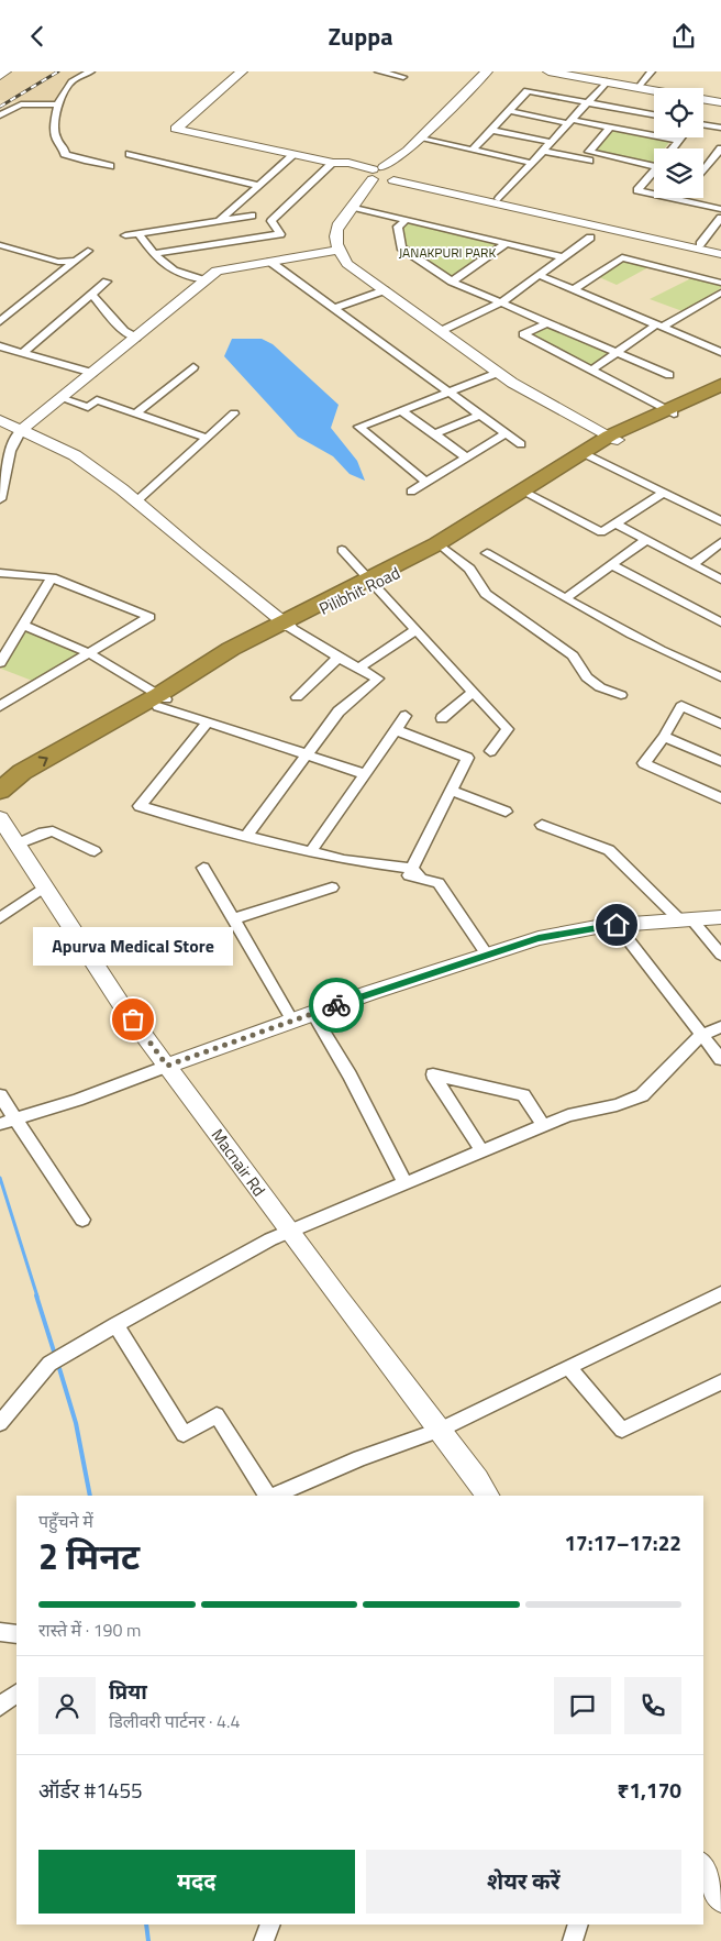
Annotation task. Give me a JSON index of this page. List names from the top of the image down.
{
  "streets": {
    "highway": ["Pilibhit Road"],
    "street": ["Macnair Rd"]
  },
  "parks": ["JANAKPURI PARK"],
  "places": ["Apurva Medical Store"],
  "page": {
    "header": "Zuppa",
    "bubble": "Apurva Medical Store",
    "heading": ["2 मिनट", "पहुँचने में", "17:17–17:22"],
    "panel": [
      "प्रिया",
      "डिलीवरी पार्टनर · 4.4",
      "ऑर्डर #1455",
      "₹1,170"
    ],
    "bar": "रास्ते में · 190 m",
    "buttons": ["मदद", "शेयर करें"]
  }
}
